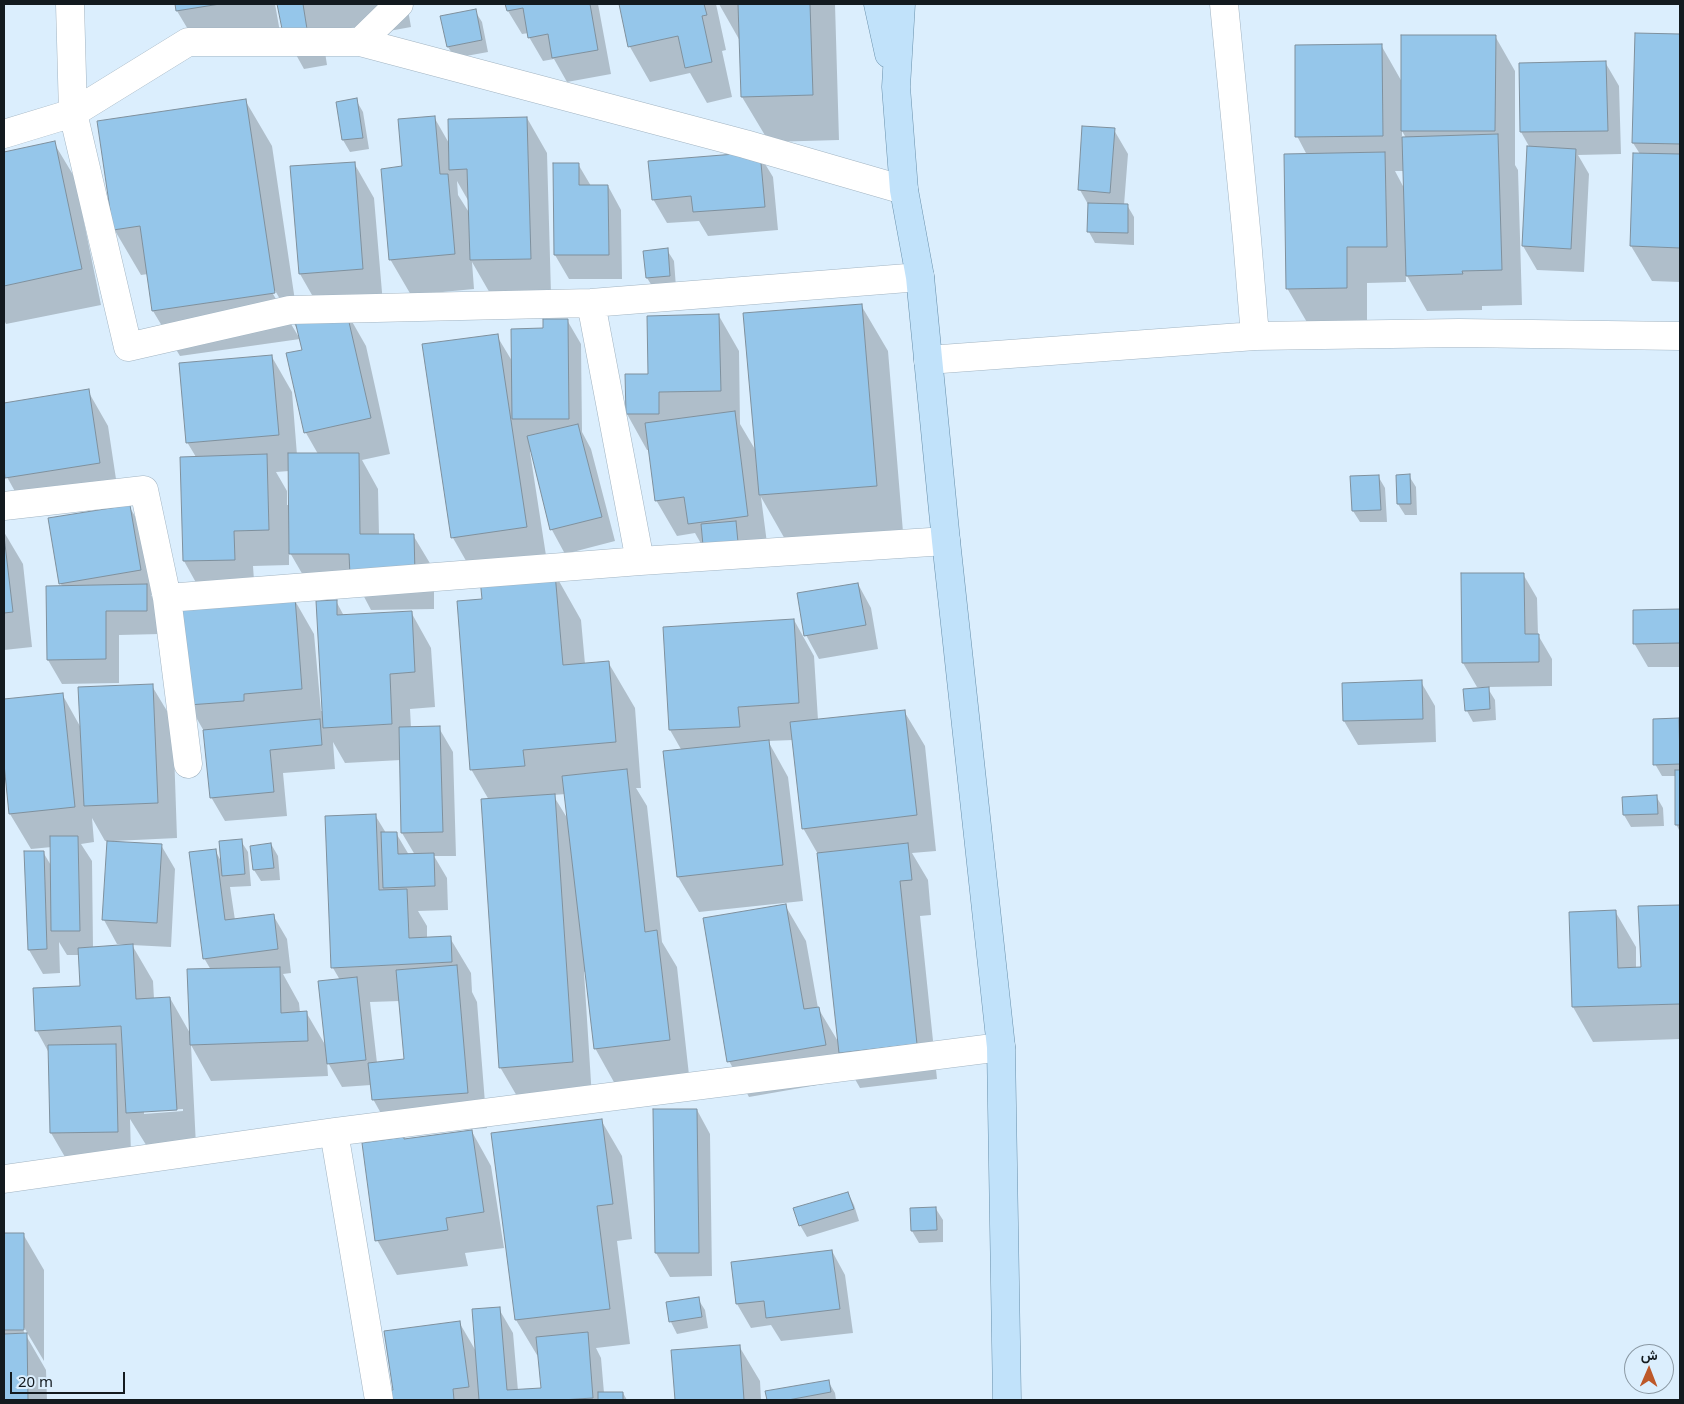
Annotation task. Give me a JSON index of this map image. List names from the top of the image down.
{
  "scale_bar": "20 m",
  "north": "top"
}
